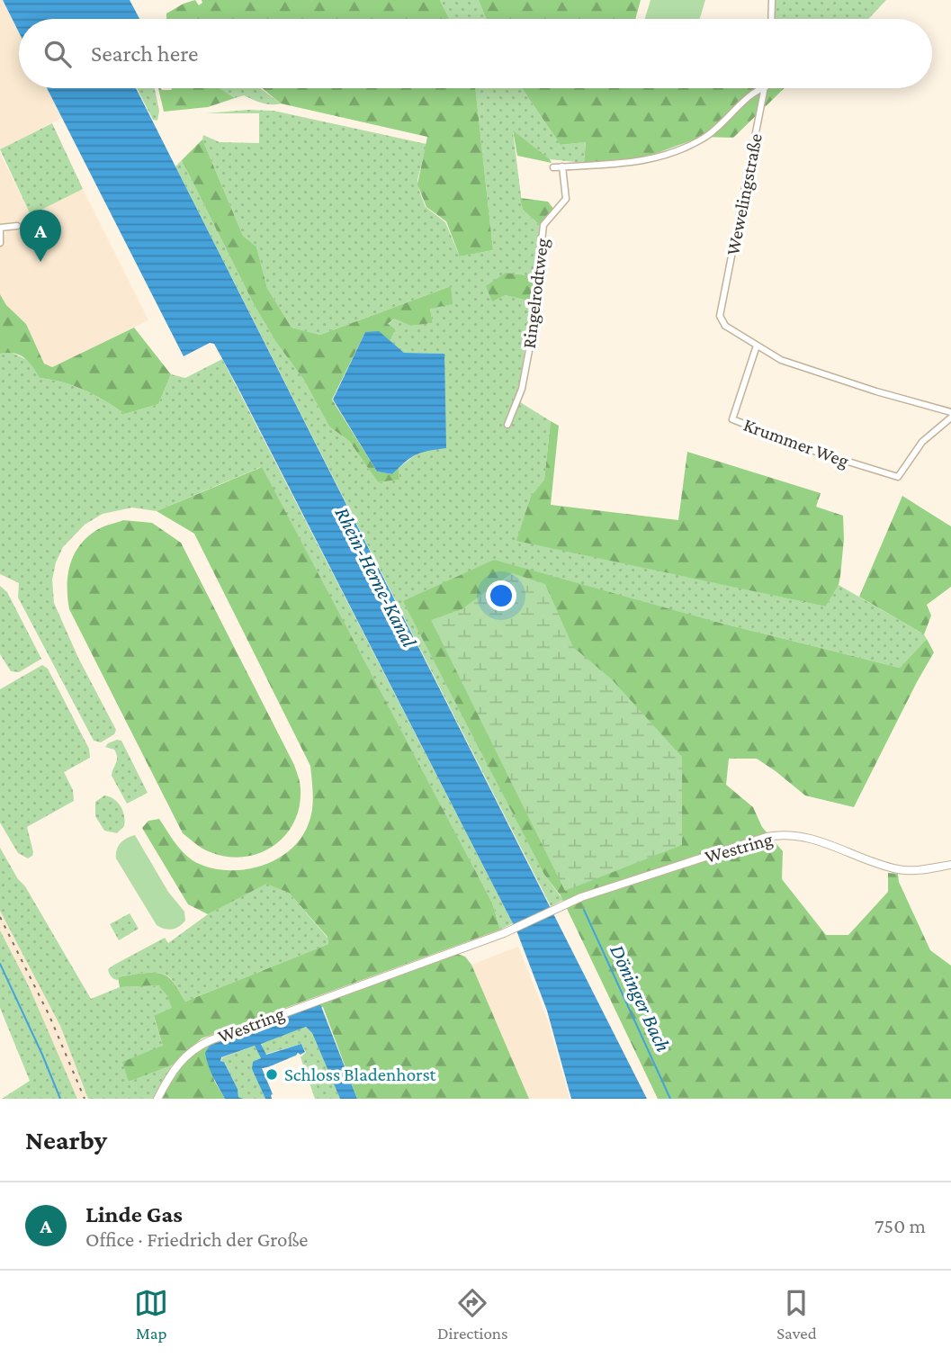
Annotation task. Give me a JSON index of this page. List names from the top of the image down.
{
  "streets": {
    "main road": ["Westring"],
    "street": ["Wewelingstraße", "Ringelrodtweg", "Krummer Weg"]
  },
  "crossings": [
    ["Wewelingstraße", "Krummer Weg"]
  ],
  "water": ["Rhein-Herne-Kanal", "Döninger Bach"],
  "places": ["Schloss Bladenhorst"],
  "page": {
    "search": "Search here",
    "pins": "A",
    "heading": "Nearby",
    "list": [
      {
        "mark": "A",
        "name": "Linde Gas",
        "note": "Office · Friedrich der Große",
        "value": "750 m"
      }
    ],
    "nav": ["Map", "Directions", "Saved"]
  }
}
